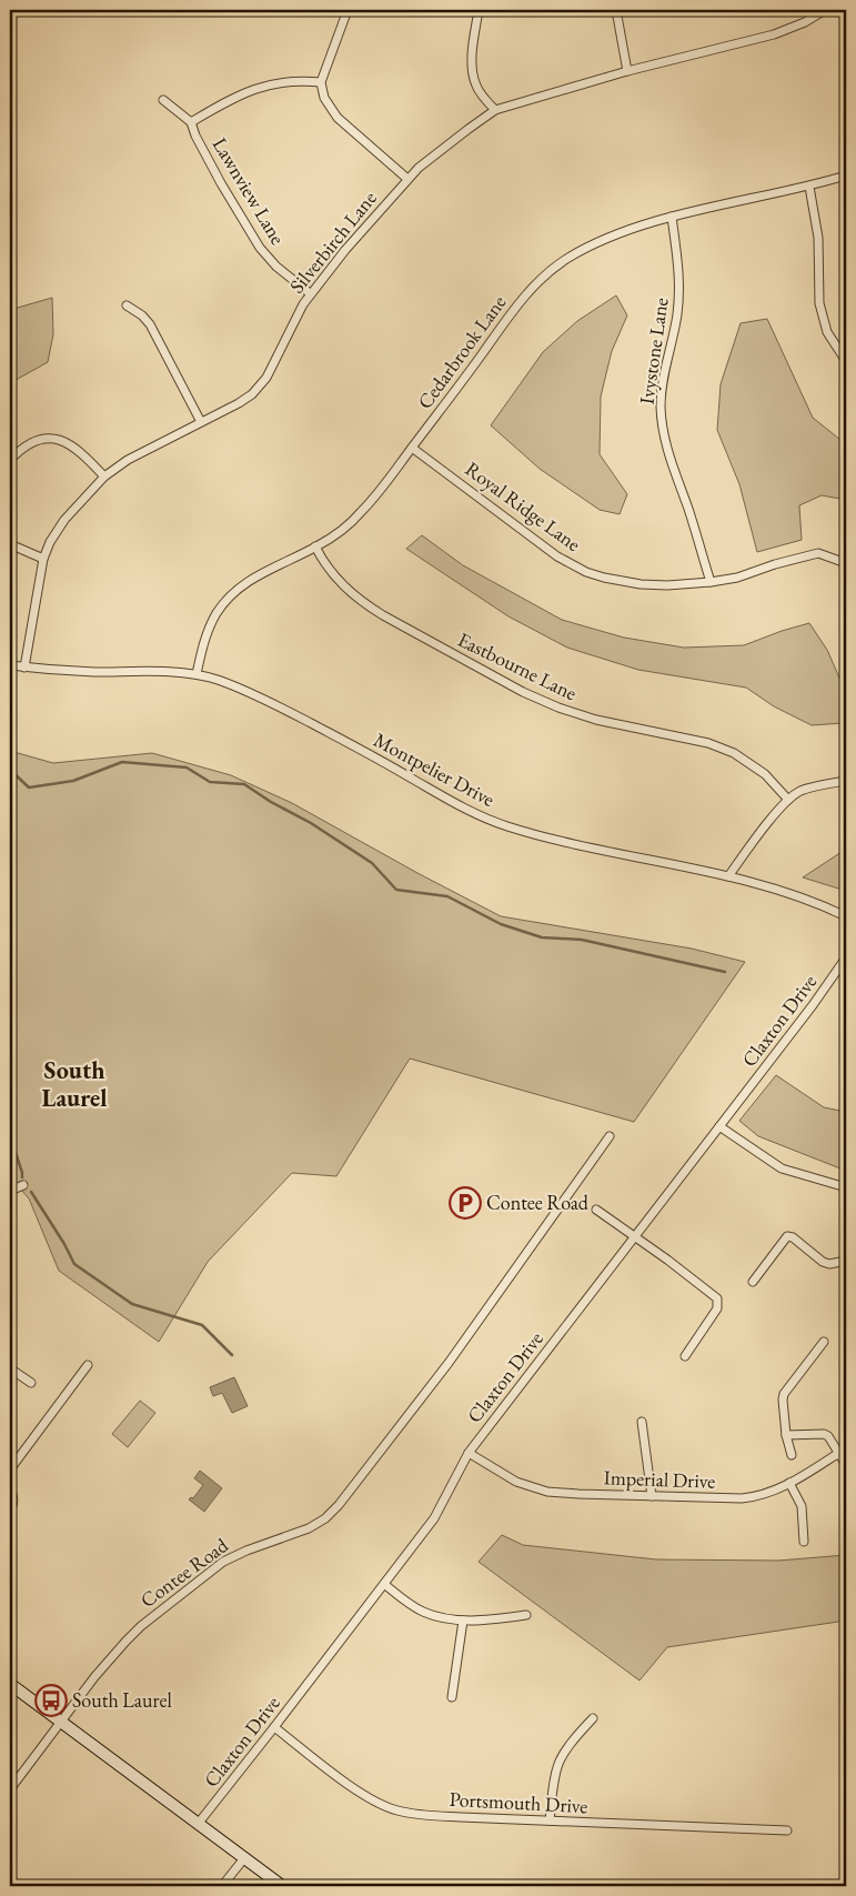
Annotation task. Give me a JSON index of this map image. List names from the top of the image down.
{
  "streets": {
    "street": [
      "Lawnview Lane",
      "Silverbirch Lane",
      "Ivystone Lane",
      "Cedarbrook Lane",
      "Royal Ridge Lane",
      "Eastbourne Lane",
      "Montpelier Drive",
      "Claxton Drive",
      "Imperial Drive",
      "Contee Road",
      "Portsmouth Drive"
    ]
  },
  "crossings": [
    ["Lawnview Lane", "Silverbirch Lane"],
    ["Silverbirch Lane", "Montpelier Drive"],
    ["Ivystone Lane", "Cedarbrook Lane"],
    ["Ivystone Lane", "Royal Ridge Lane"],
    ["Cedarbrook Lane", "Royal Ridge Lane"],
    ["Cedarbrook Lane", "Eastbourne Lane"],
    ["Cedarbrook Lane", "Montpelier Drive"],
    ["Claxton Drive", "Imperial Drive"],
    ["Claxton Drive", "Portsmouth Drive"]
  ],
  "districts": ["South Laurel"],
  "places": {
    "parking": ["Contee Road"],
    "bus stop": ["South Laurel"]
  }
}
